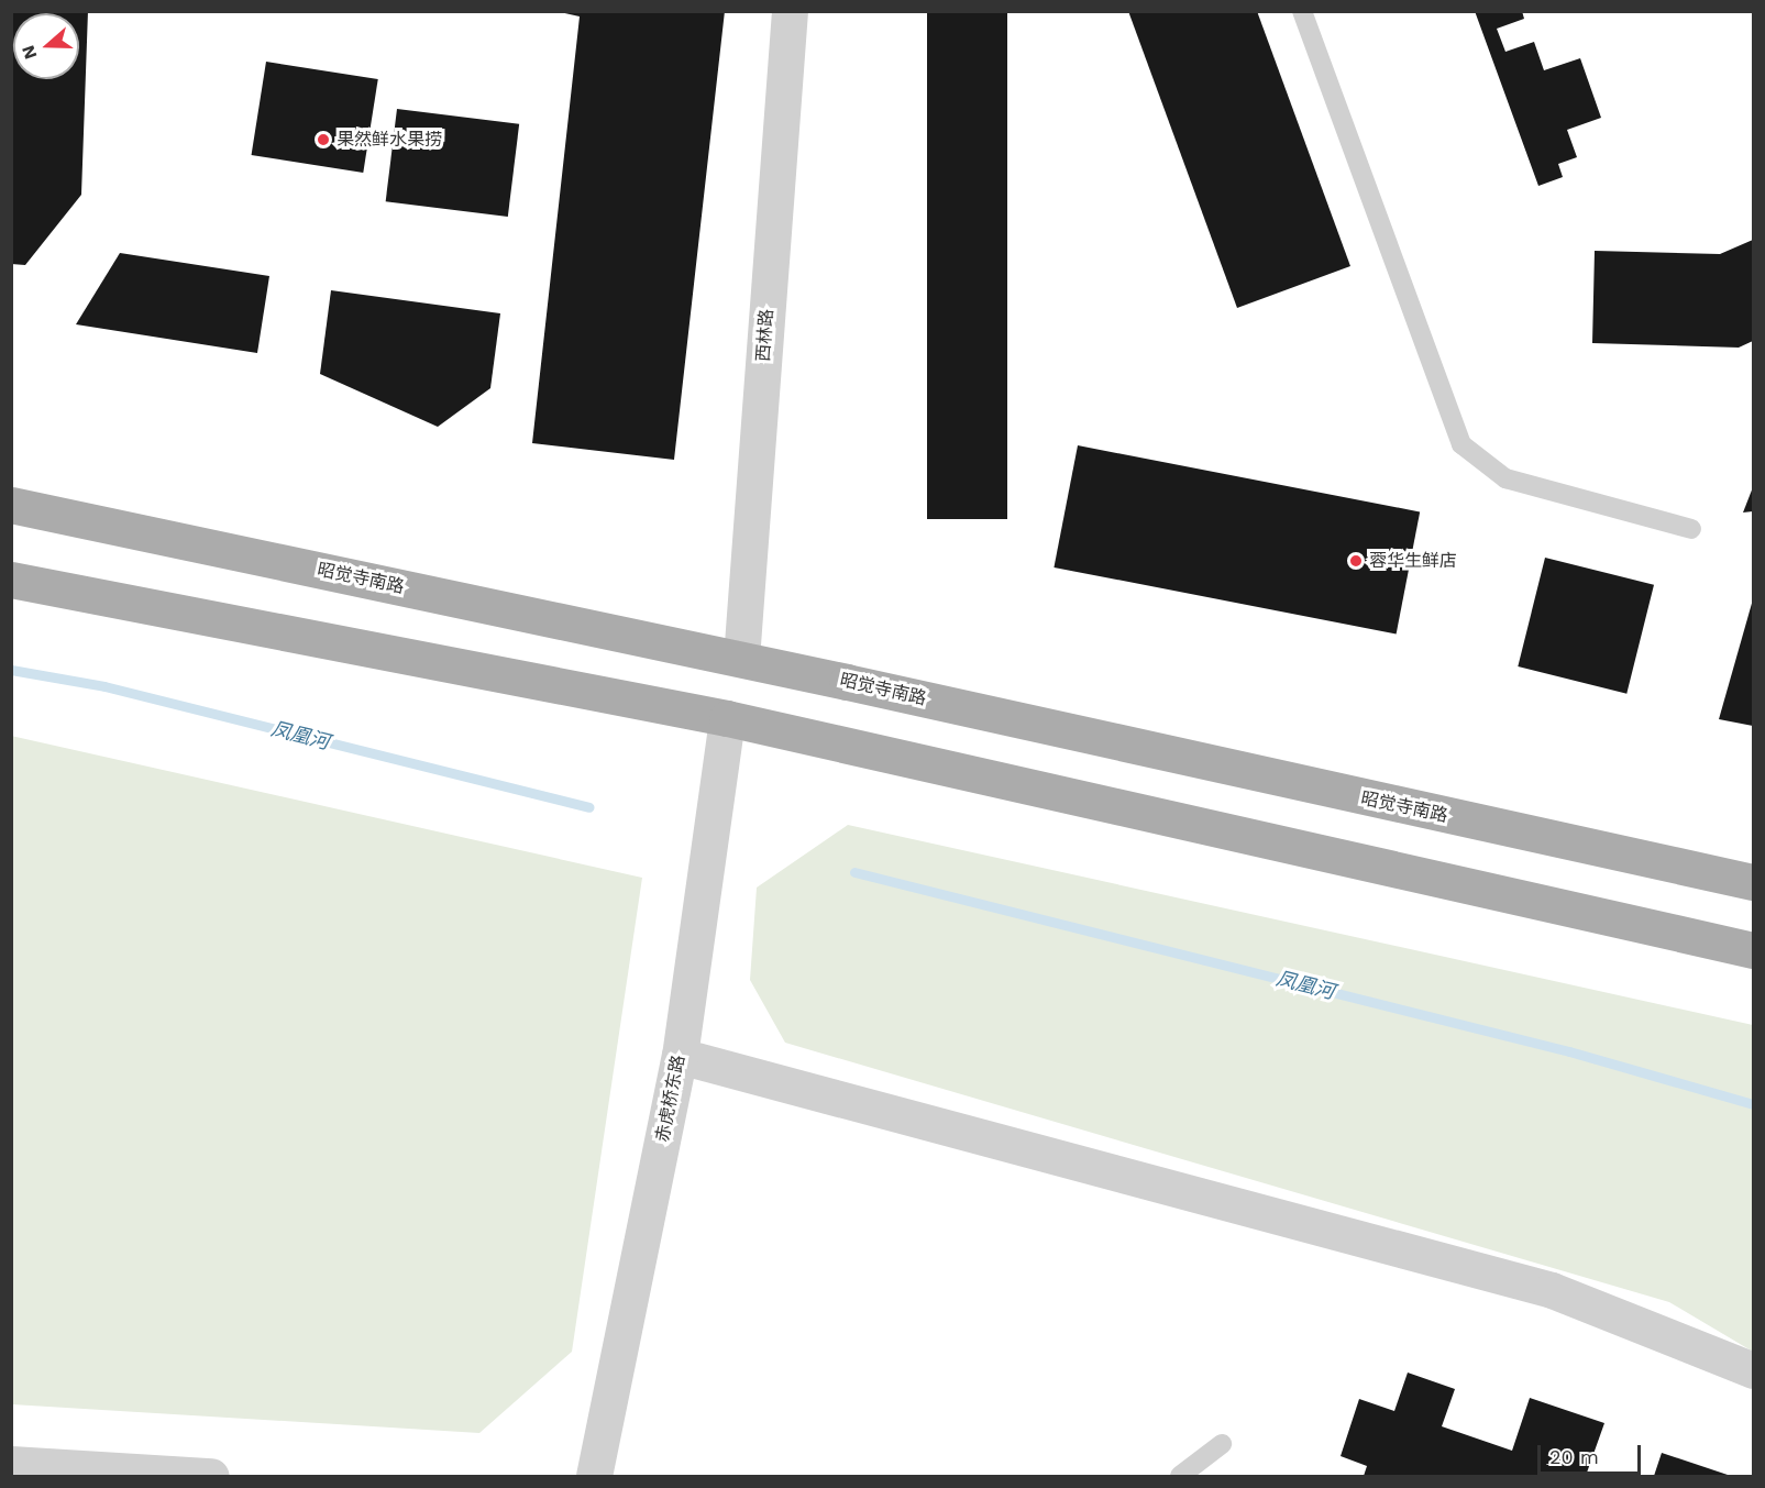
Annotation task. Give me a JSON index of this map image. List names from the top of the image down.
{
  "streets": {
    "main road": ["昭觉寺南路"],
    "street": ["西林路", "赤虎桥东路"]
  },
  "crossings": [
    ["西林路", "昭觉寺南路"]
  ],
  "water": ["凤凰河"],
  "places": ["果然鲜水果捞", "蓉华生鲜店"],
  "scale_bar": "20 m",
  "north": "left"
}
